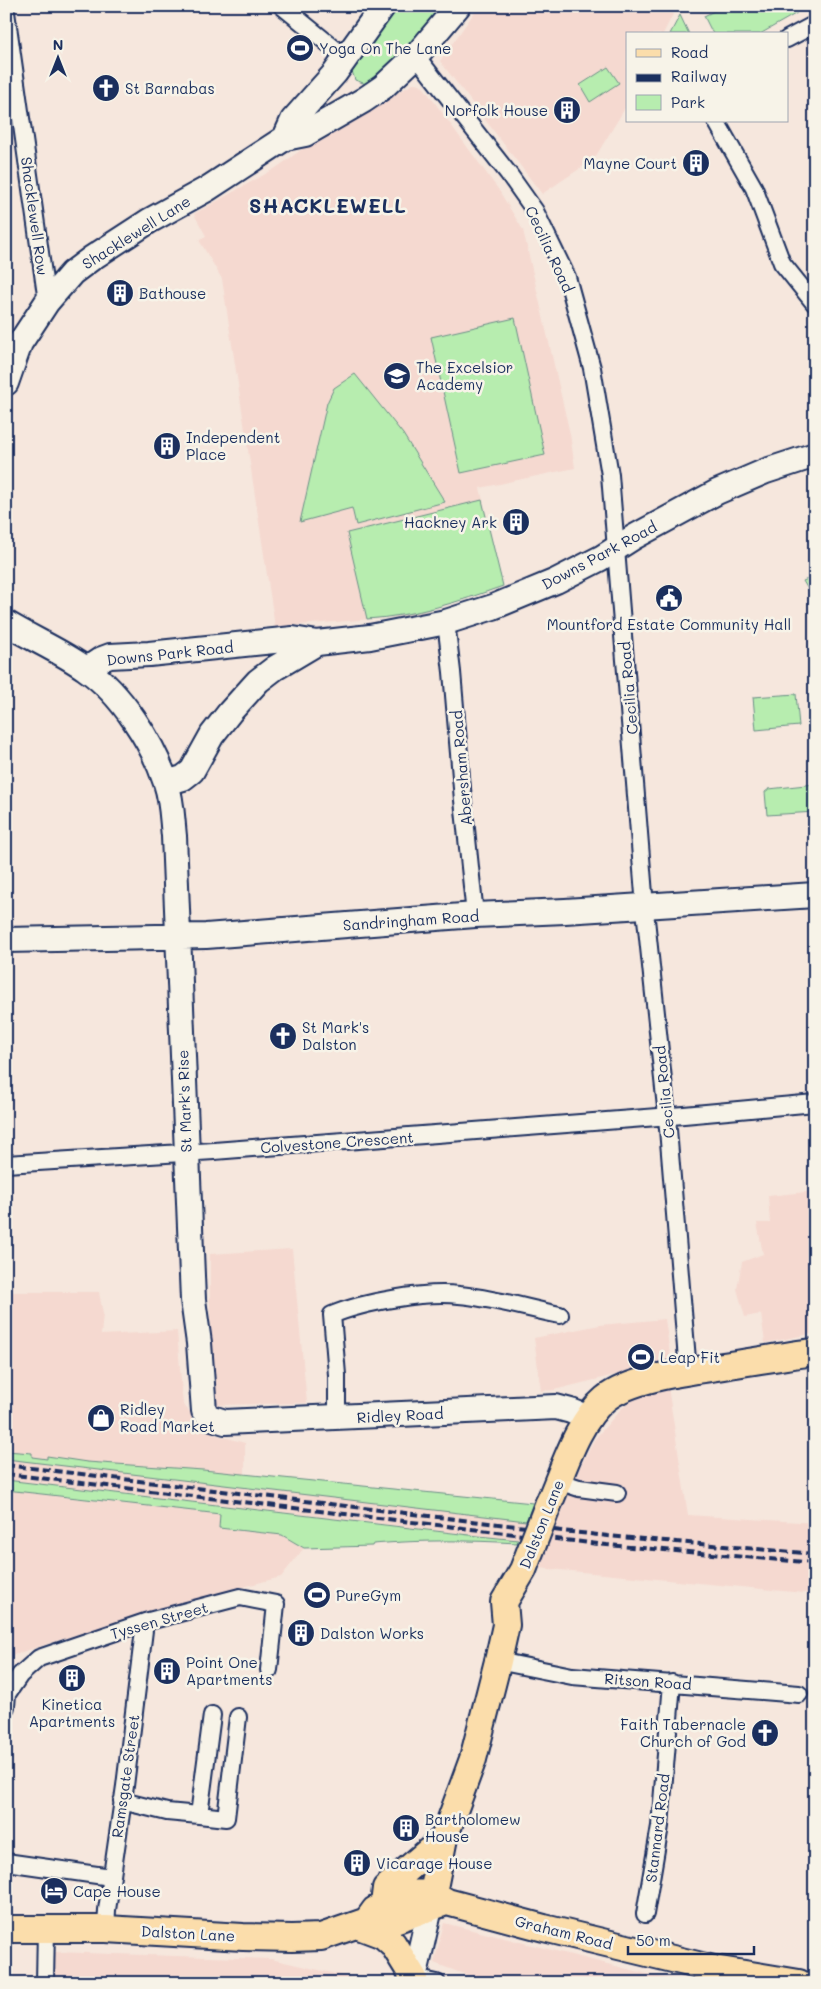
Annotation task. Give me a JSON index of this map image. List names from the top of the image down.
{
  "streets": {
    "main road": ["Dalston Lane", "Graham Road"],
    "street": [
      "Shacklewell Row",
      "Shacklewell Lane",
      "Cecilia Road",
      "Downs Park Road",
      "Abersham Road",
      "Sandringham Road",
      "St Mark's Rise",
      "Colvestone Crescent",
      "Ridley Road",
      "Tyssen Street",
      "Ritson Road",
      "Ramsgate Street",
      "Stannard Road"
    ]
  },
  "crossings": [
    ["Shacklewell Row", "Shacklewell Lane"],
    ["Shacklewell Lane", "Cecilia Road"],
    ["Cecilia Road", "Downs Park Road"],
    ["Cecilia Road", "Sandringham Road"],
    ["Cecilia Road", "Colvestone Crescent"],
    ["Cecilia Road", "Dalston Lane"],
    ["Downs Park Road", "Abersham Road"],
    ["Downs Park Road", "St Mark's Rise"],
    ["Abersham Road", "Sandringham Road"],
    ["Sandringham Road", "St Mark's Rise"],
    ["St Mark's Rise", "Colvestone Crescent"],
    ["St Mark's Rise", "Ridley Road"],
    ["Ridley Road", "Dalston Lane"],
    ["Dalston Lane", "Ritson Road"],
    ["Dalston Lane", "Ramsgate Street"],
    ["Dalston Lane", "Graham Road"],
    ["Tyssen Street", "Ramsgate Street"],
    ["Ritson Road", "Stannard Road"]
  ],
  "districts": ["SHACKLEWELL"],
  "places": {
    "sports": ["Yoga On The Lane", "Leap Fit", "PureGym"],
    "church": ["St Barnabas", "St Mark's Dalston", "Faith Tabernacle Church of God"],
    "building": [
      "Norfolk House",
      "Mayne Court",
      "Bathouse",
      "Independent Place",
      "Hackney Ark",
      "Dalston Works",
      "Point One Apartments",
      "Kinetica Apartments",
      "Bartholomew House",
      "Vicarage House"
    ],
    "school or university": ["The Excelsior Academy"],
    "public building": ["Mountford Estate Community Hall"],
    "shop": ["Ridley Road Market"],
    "hotel": ["Cape House"]
  },
  "legend": ["Road", "Railway", "Park"],
  "scale_bar": "50 m",
  "north": "top"
}
